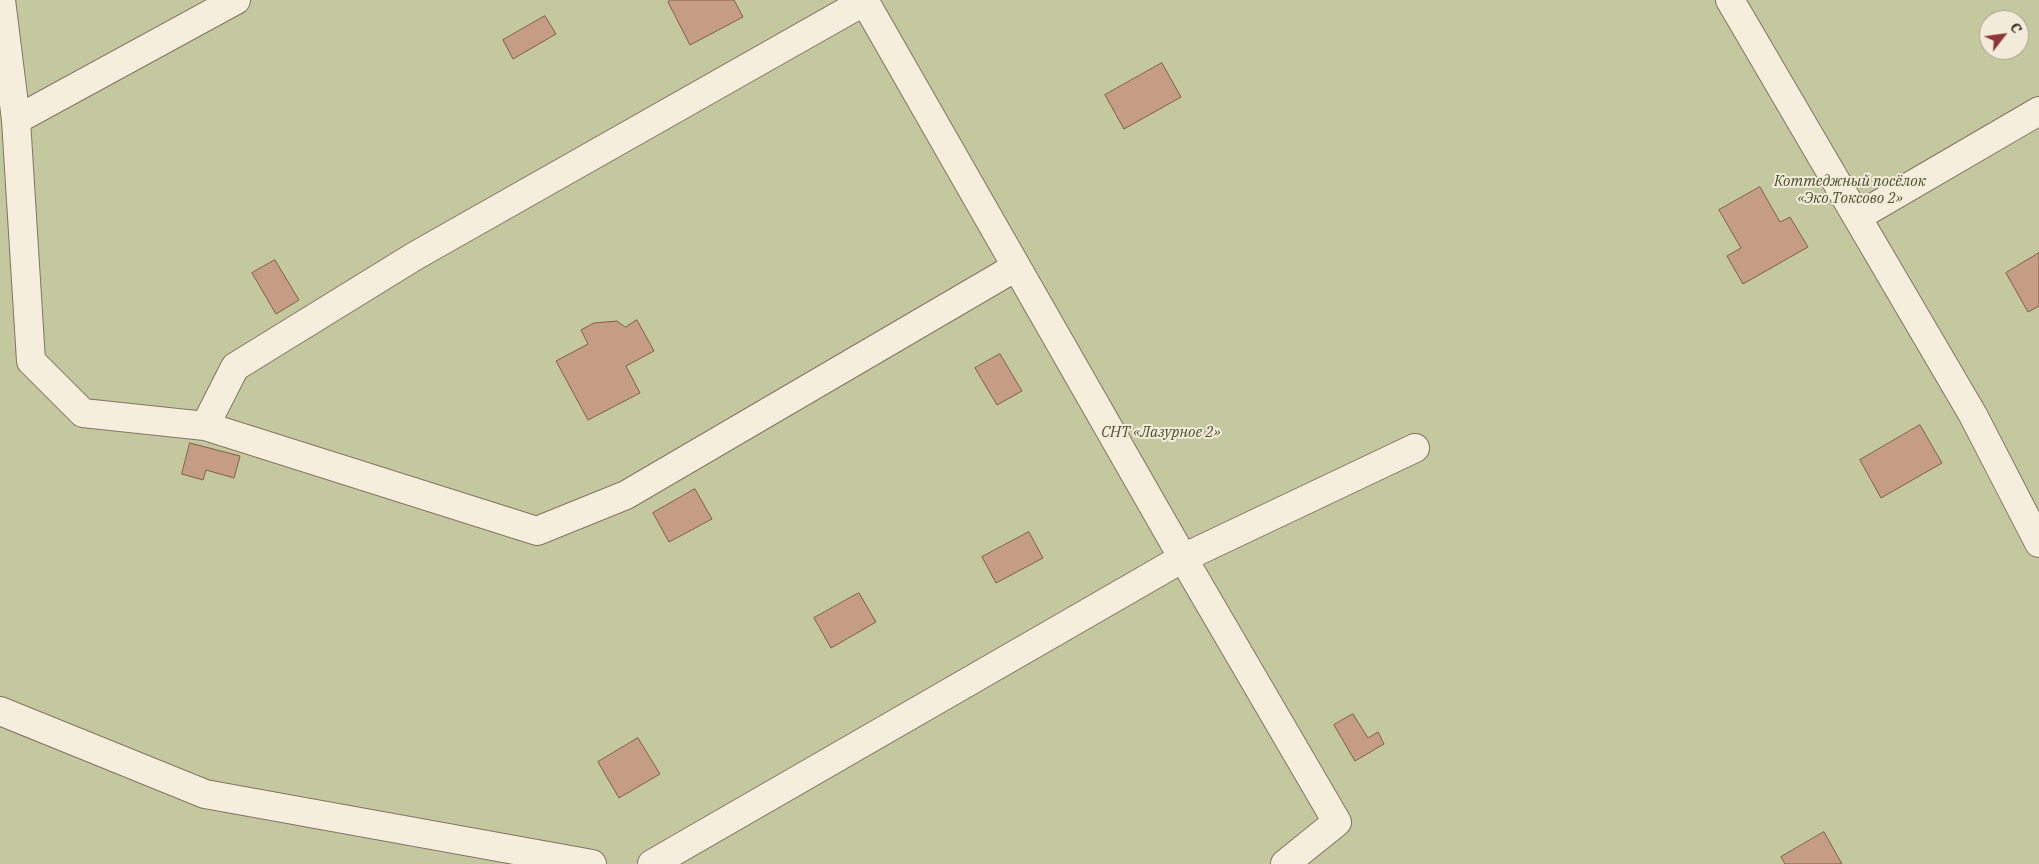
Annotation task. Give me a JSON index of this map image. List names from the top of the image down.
{
  "parks": ["Коттеджный посёлок «Эко Токсово 2»", "СНТ «Лазурное 2»"],
  "north": "top right"
}
